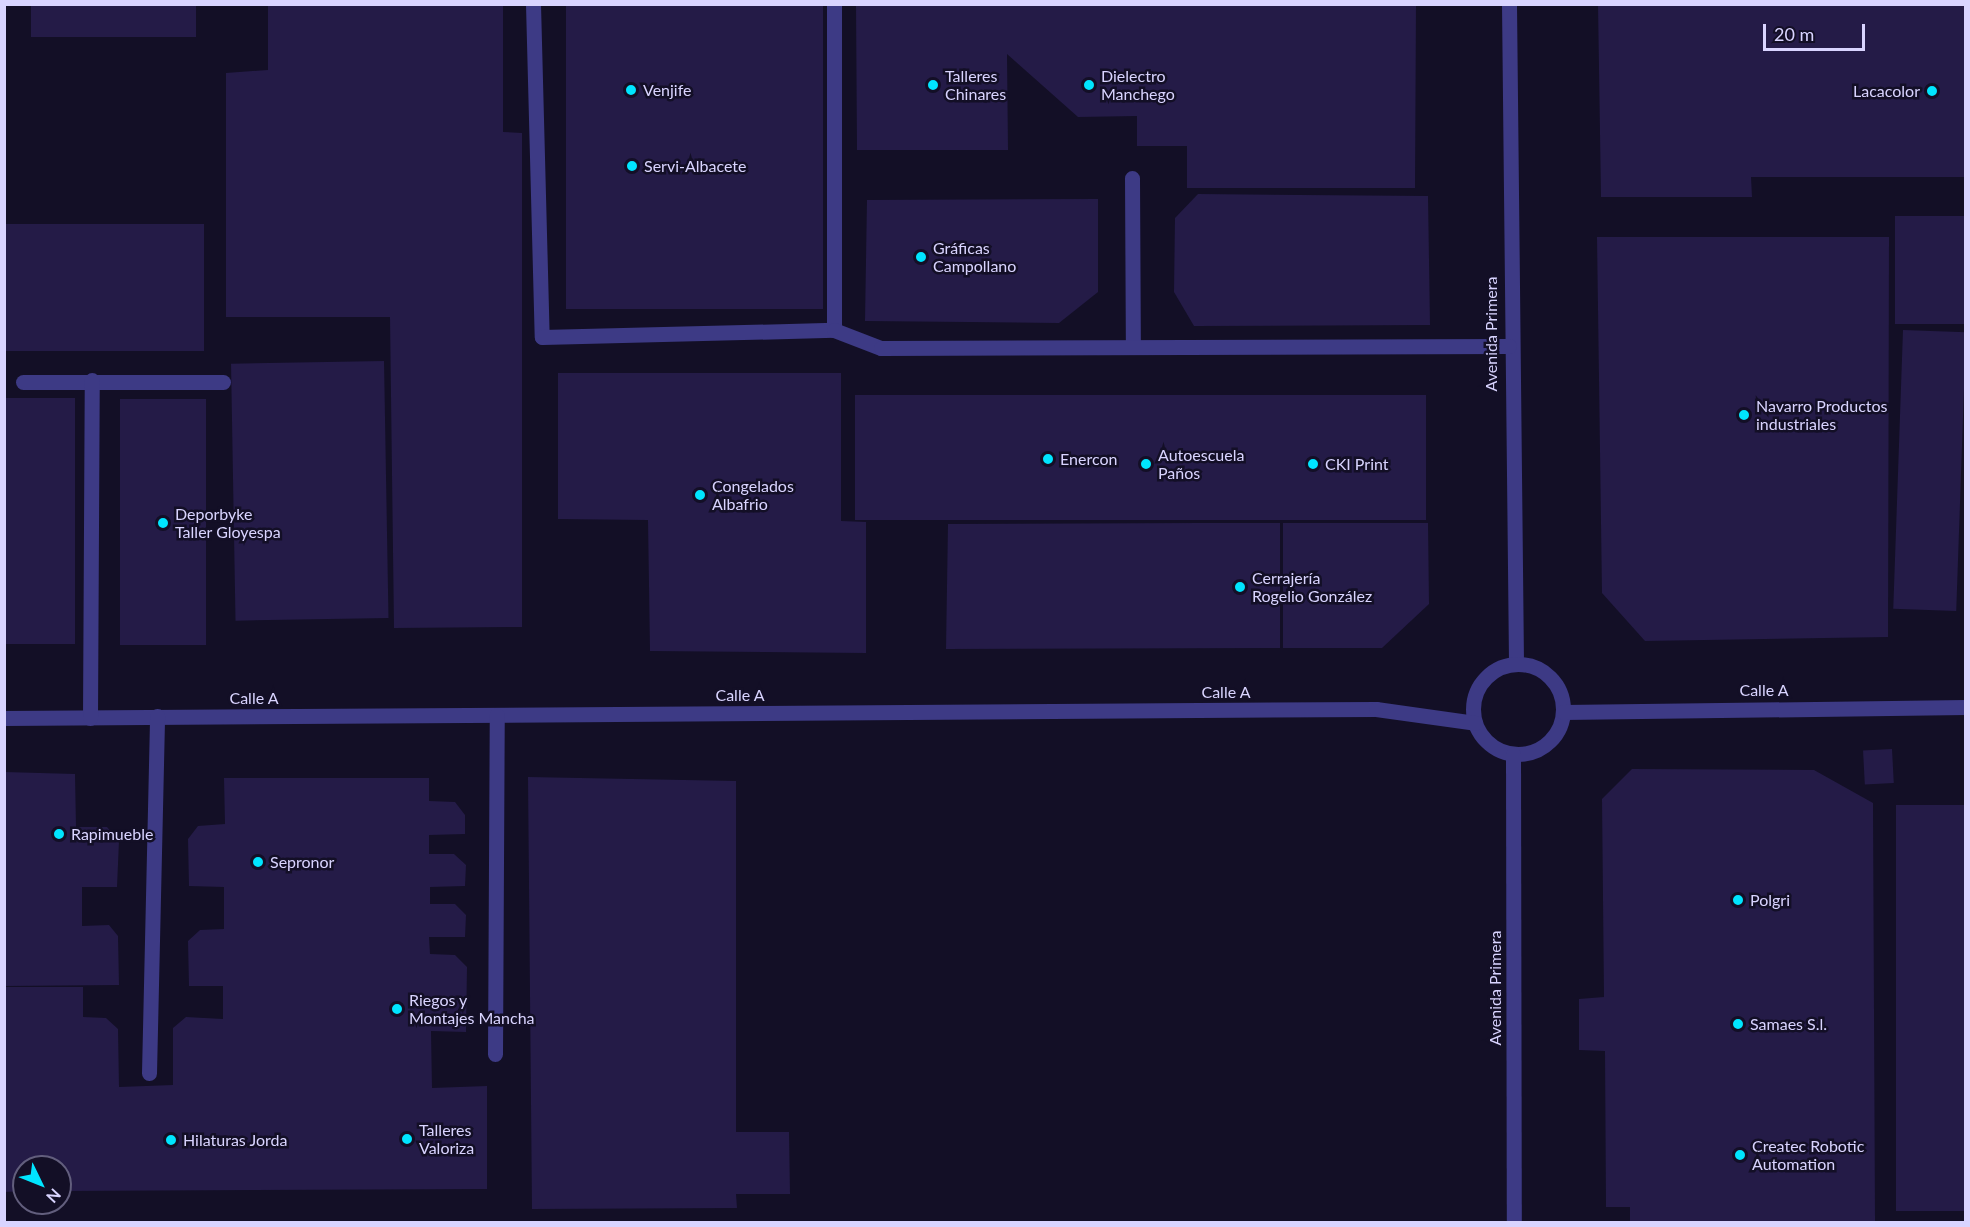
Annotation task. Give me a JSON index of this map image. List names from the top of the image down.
{
  "streets": {
    "street": ["Avenida Primera", "Calle A"]
  },
  "crossings": [
    ["Avenida Primera", "Calle A"]
  ],
  "places": [
    "Talleres Chinares",
    "Dielectro Manchego",
    "Venjife",
    "Lacacolor",
    "Servi-Albacete",
    "Gráficas Campollano",
    "Navarro Productos industriales",
    "Enercon",
    "Autoescuela Paños",
    "CKI Print",
    "Congelados Albafrio",
    "Deporbyke Taller Gloyespa",
    "Cerrajería Rogelio González",
    "Rapimueble",
    "Sepronor",
    "Polgri",
    "Riegos y Montajes Mancha",
    "Samaes S.l.",
    "Talleres Valoriza",
    "Hilaturas Jorda",
    "Createc Robotic Automation"
  ],
  "scale_bar": "20 m",
  "north": "bottom right"
}
